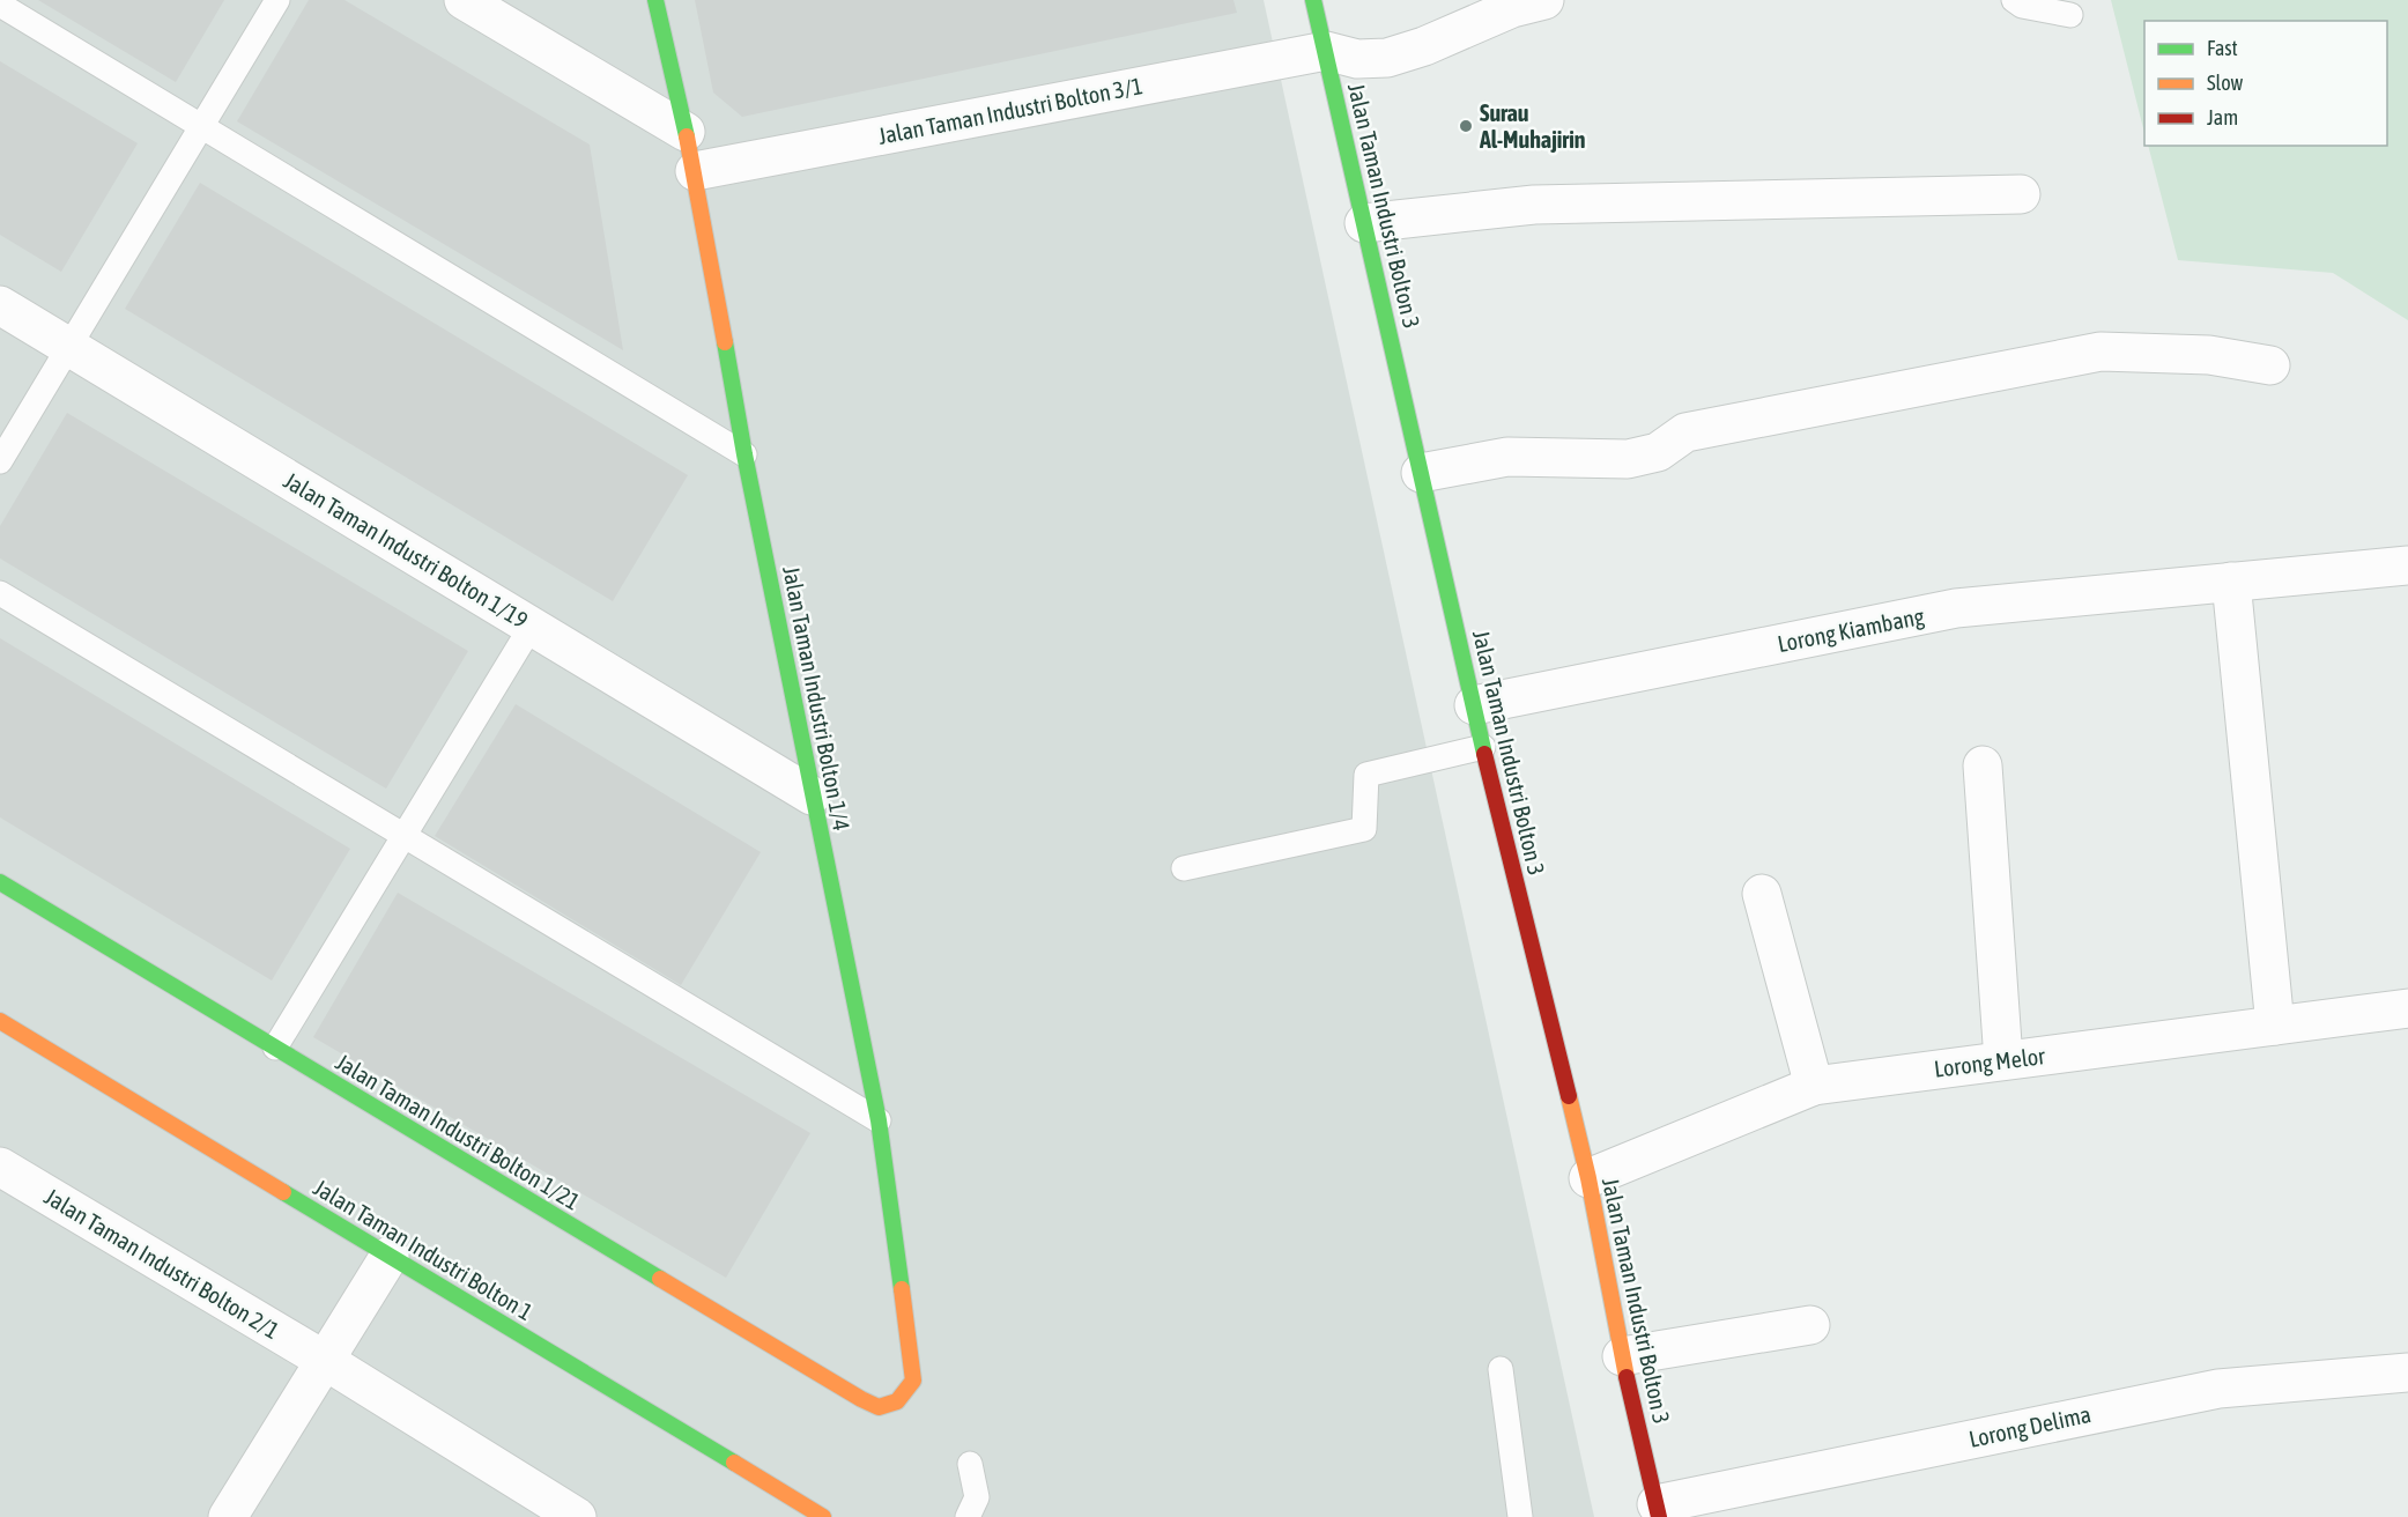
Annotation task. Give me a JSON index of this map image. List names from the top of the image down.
{
  "streets": {
    "street": [
      "Jalan Taman Industri Bolton 3/1",
      "Jalan Taman Industri Bolton 3",
      "Jalan Taman Industri Bolton 1/19",
      "Lorong Kiambang",
      "Jalan Taman Industri Bolton 1/4",
      "Lorong Melor",
      "Jalan Taman Industri Bolton 1/21",
      "Jalan Taman Industri Bolton 1",
      "Jalan Taman Industri Bolton 2/1",
      "Lorong Delima"
    ]
  },
  "crossings": [
    ["Jalan Taman Industri Bolton 3/1", "Jalan Taman Industri Bolton 3"],
    ["Jalan Taman Industri Bolton 3/1", "Jalan Taman Industri Bolton 1/4"],
    ["Jalan Taman Industri Bolton 3", "Lorong Kiambang"],
    ["Jalan Taman Industri Bolton 3", "Lorong Melor"],
    ["Jalan Taman Industri Bolton 3", "Lorong Delima"],
    ["Jalan Taman Industri Bolton 1/19", "Jalan Taman Industri Bolton 1/4"],
    ["Jalan Taman Industri Bolton 1/4", "Jalan Taman Industri Bolton 1/21"]
  ],
  "places": ["Surau Al-Muhajirin"],
  "legend": ["Fast", "Slow", "Jam"]
}
